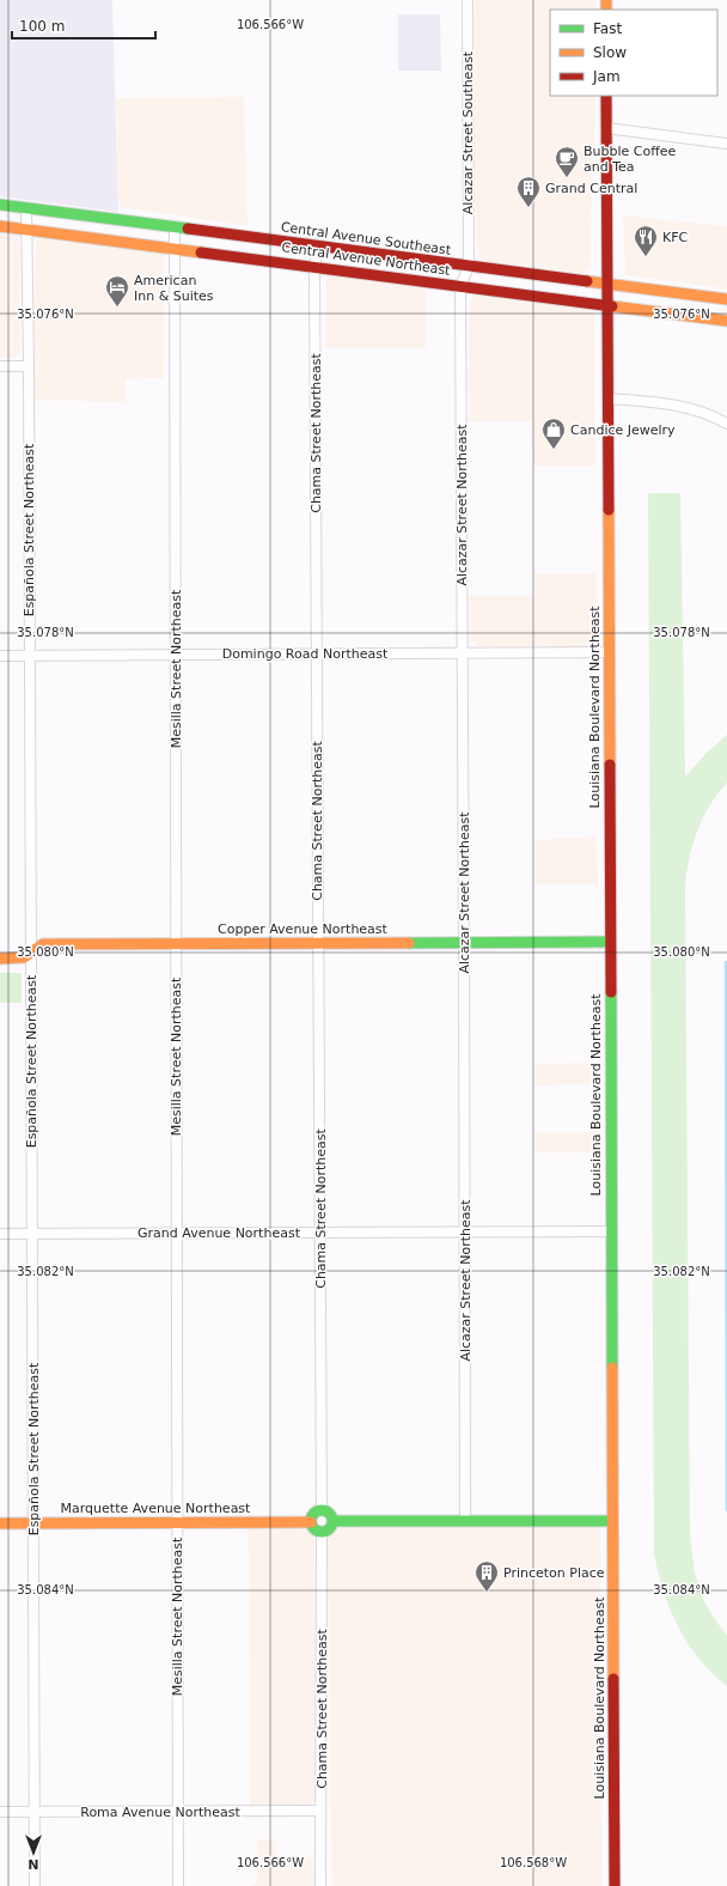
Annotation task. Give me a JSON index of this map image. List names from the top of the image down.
{
  "streets": {
    "main road": [
      "Central Avenue Southeast",
      "Central Avenue Northeast",
      "Louisiana Boulevard Northeast",
      "Copper Avenue Northeast",
      "Marquette Avenue Northeast"
    ],
    "street": [
      "Alcazar Street Southeast",
      "Chama Street Northeast",
      "Alcazar Street Northeast",
      "Española Street Northeast",
      "Domingo Road Northeast",
      "Mesilla Street Northeast",
      "Grand Avenue Northeast",
      "Roma Avenue Northeast"
    ]
  },
  "crossings": [
    ["Alcazar Street Southeast", "Central Avenue Southeast"],
    ["Alcazar Street Southeast", "Alcazar Street Northeast"],
    ["Central Avenue Southeast", "Chama Street Northeast"],
    ["Central Avenue Southeast", "Alcazar Street Northeast"],
    ["Central Avenue Southeast", "Española Street Northeast"],
    ["Central Avenue Southeast", "Mesilla Street Northeast"],
    ["Central Avenue Southeast", "Louisiana Boulevard Northeast"],
    ["Central Avenue Northeast", "Chama Street Northeast"],
    ["Central Avenue Northeast", "Alcazar Street Northeast"],
    ["Central Avenue Northeast", "Española Street Northeast"],
    ["Central Avenue Northeast", "Mesilla Street Northeast"],
    ["Central Avenue Northeast", "Louisiana Boulevard Northeast"],
    ["Chama Street Northeast", "Domingo Road Northeast"],
    ["Chama Street Northeast", "Copper Avenue Northeast"],
    ["Chama Street Northeast", "Grand Avenue Northeast"],
    ["Chama Street Northeast", "Marquette Avenue Northeast"],
    ["Chama Street Northeast", "Roma Avenue Northeast"],
    ["Alcazar Street Northeast", "Domingo Road Northeast"],
    ["Alcazar Street Northeast", "Copper Avenue Northeast"],
    ["Alcazar Street Northeast", "Grand Avenue Northeast"],
    ["Española Street Northeast", "Domingo Road Northeast"],
    ["Española Street Northeast", "Copper Avenue Northeast"],
    ["Española Street Northeast", "Grand Avenue Northeast"],
    ["Española Street Northeast", "Marquette Avenue Northeast"],
    ["Española Street Northeast", "Roma Avenue Northeast"],
    ["Domingo Road Northeast", "Mesilla Street Northeast"],
    ["Domingo Road Northeast", "Louisiana Boulevard Northeast"],
    ["Mesilla Street Northeast", "Copper Avenue Northeast"],
    ["Mesilla Street Northeast", "Grand Avenue Northeast"],
    ["Mesilla Street Northeast", "Marquette Avenue Northeast"],
    ["Mesilla Street Northeast", "Roma Avenue Northeast"],
    ["Louisiana Boulevard Northeast", "Copper Avenue Northeast"],
    ["Louisiana Boulevard Northeast", "Grand Avenue Northeast"]
  ],
  "places": {
    "cafe": ["Bubble Coffee and Tea"],
    "building": ["Grand Central", "Princeton Place"],
    "restaurant": ["KFC"],
    "hotel": ["American Inn & Suites"],
    "shop": ["Candice Jewelry"]
  },
  "legend": ["Fast", "Slow", "Jam"],
  "scale_bar": "100 m",
  "north": "bottom",
  "coordinates": [
    "106.566°W",
    "35.076°N",
    "35.078°N",
    "35.080°N",
    "35.082°N",
    "35.084°N",
    "106.568°W"
  ]
}
